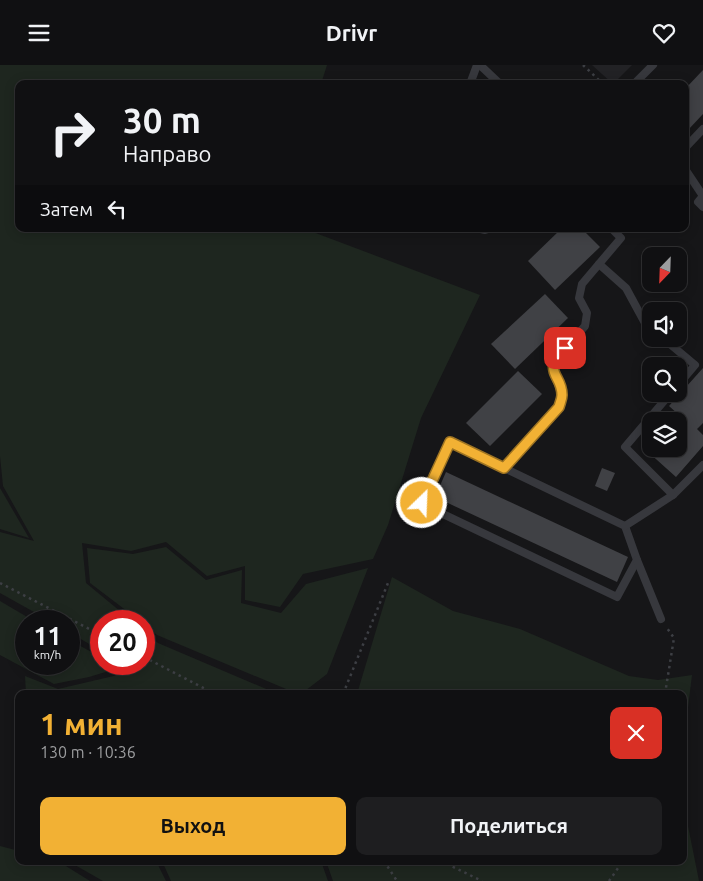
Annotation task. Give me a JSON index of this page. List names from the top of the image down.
{
  "north": "bottom left",
  "page": {
    "header": "Drivr",
    "turn": ["30 m", "Направо"],
    "then": "Затем",
    "speed": "11 km/h",
    "limit": "20",
    "heading": ["1 мин", "130 m · 10:36"],
    "buttons": ["Выход", "Поделиться"]
  }
}
